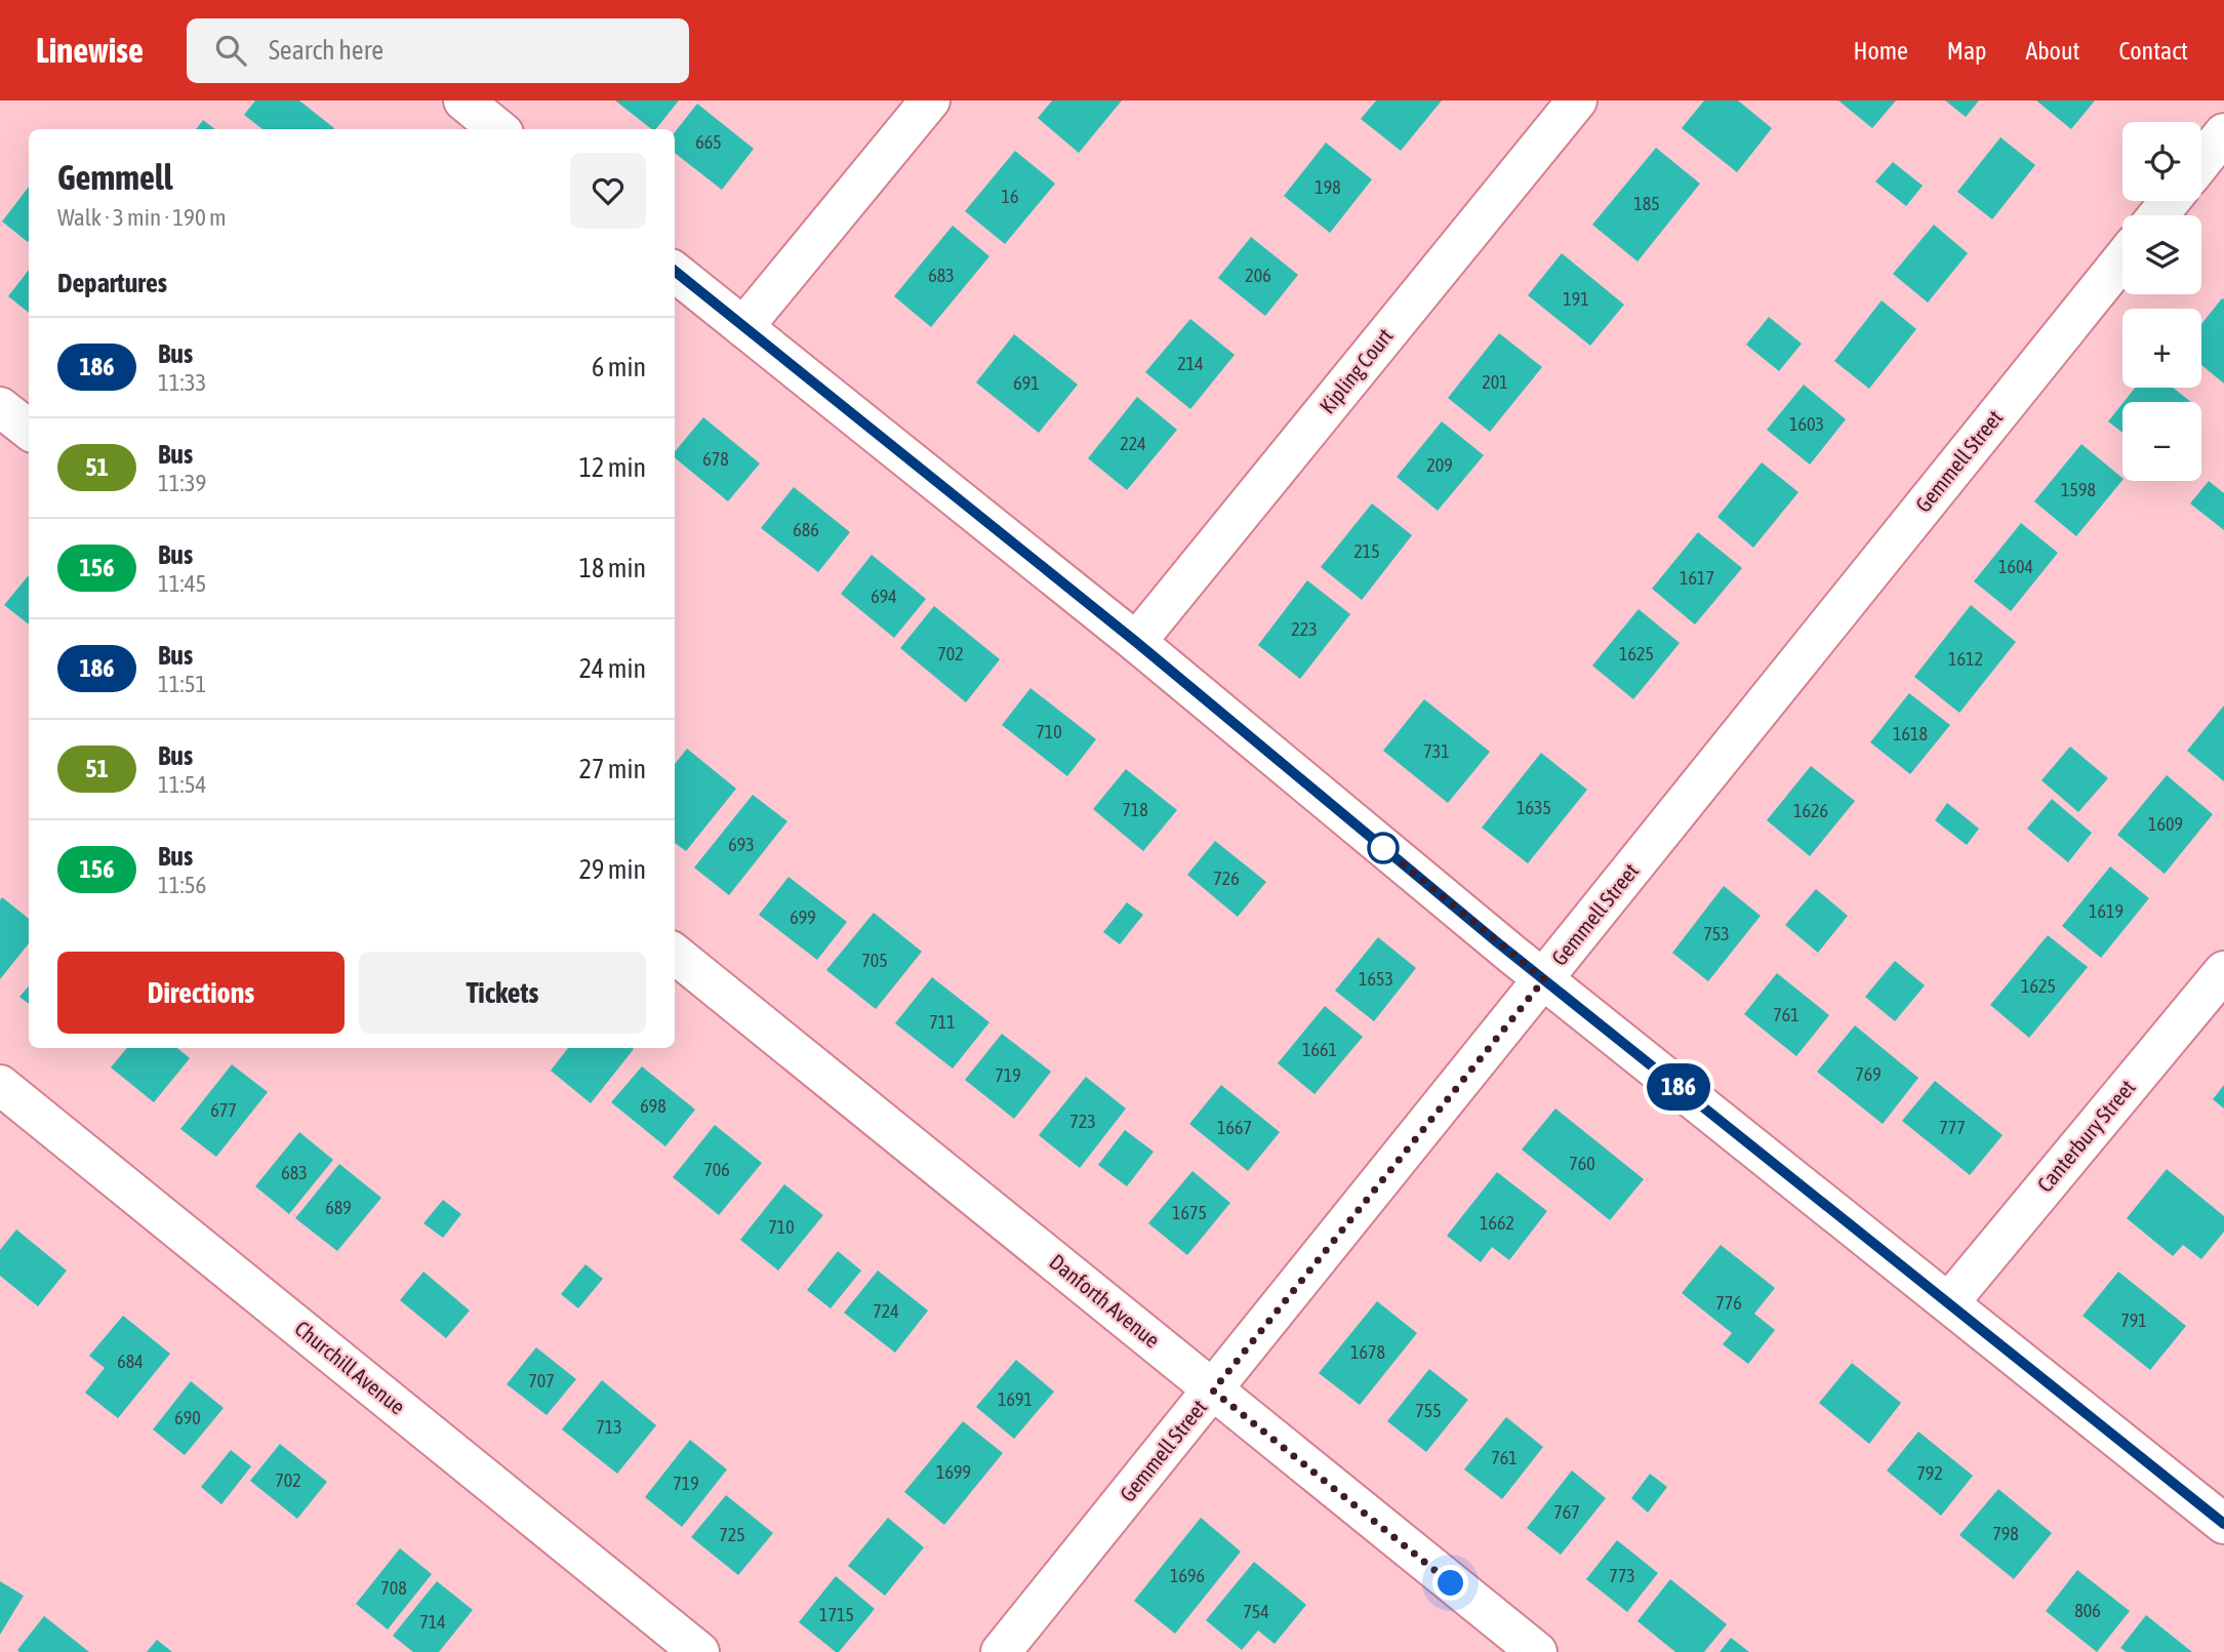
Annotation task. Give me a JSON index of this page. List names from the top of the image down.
{
  "streets": {
    "street": [
      "Kipling Court",
      "Gemmell Street",
      "Canterbury Street",
      "Danforth Avenue",
      "Churchill Avenue"
    ]
  },
  "crossings": [
    ["Gemmell Street", "Danforth Avenue"]
  ],
  "lines": ["bus line 186"],
  "house_numbers": [
    "665",
    "198",
    "16",
    "185",
    "683",
    "206",
    "191",
    "214",
    "201",
    "691",
    "1603",
    "224",
    "678",
    "209",
    "1598",
    "686",
    "215",
    "1604",
    "1617",
    "694",
    "223",
    "702",
    "1625",
    "1612",
    "710",
    "1618",
    "731",
    "1635",
    "718",
    "1626",
    "1609",
    "693",
    "726",
    "1619",
    "699",
    "753",
    "705",
    "1653",
    "1625",
    "761",
    "711",
    "1661",
    "769",
    "719",
    "698",
    "677",
    "723",
    "1667",
    "777",
    "760",
    "706",
    "683",
    "689",
    "1675",
    "1662",
    "710",
    "776",
    "724",
    "791",
    "1678",
    "684",
    "707",
    "1691",
    "755",
    "690",
    "713",
    "761",
    "1699",
    "792",
    "702",
    "719",
    "767",
    "798",
    "725",
    "1696",
    "773",
    "708",
    "806",
    "754",
    "1715",
    "714"
  ],
  "page": {
    "header": "Linewise",
    "search": "Search here",
    "nav": [
      "Home",
      "Map",
      "About",
      "Contact"
    ],
    "on_map": "186",
    "map_buttons": ["+", "−"],
    "heading": [
      ["Gemmell", "Walk · 3 min · 190 m"],
      "Departures"
    ],
    "list": [
      {
        "mark": "186",
        "name": "Bus",
        "note": "11:33",
        "value": "6 min"
      },
      {
        "mark": "51",
        "name": "Bus",
        "note": "11:39",
        "value": "12 min"
      },
      {
        "mark": "156",
        "name": "Bus",
        "note": "11:45",
        "value": "18 min"
      },
      {
        "mark": "186",
        "name": "Bus",
        "note": "11:51",
        "value": "24 min"
      },
      {
        "mark": "51",
        "name": "Bus",
        "note": "11:54",
        "value": "27 min"
      },
      {
        "mark": "156",
        "name": "Bus",
        "note": "11:56",
        "value": "29 min"
      }
    ],
    "buttons": ["Directions", "Tickets"]
  }
}
